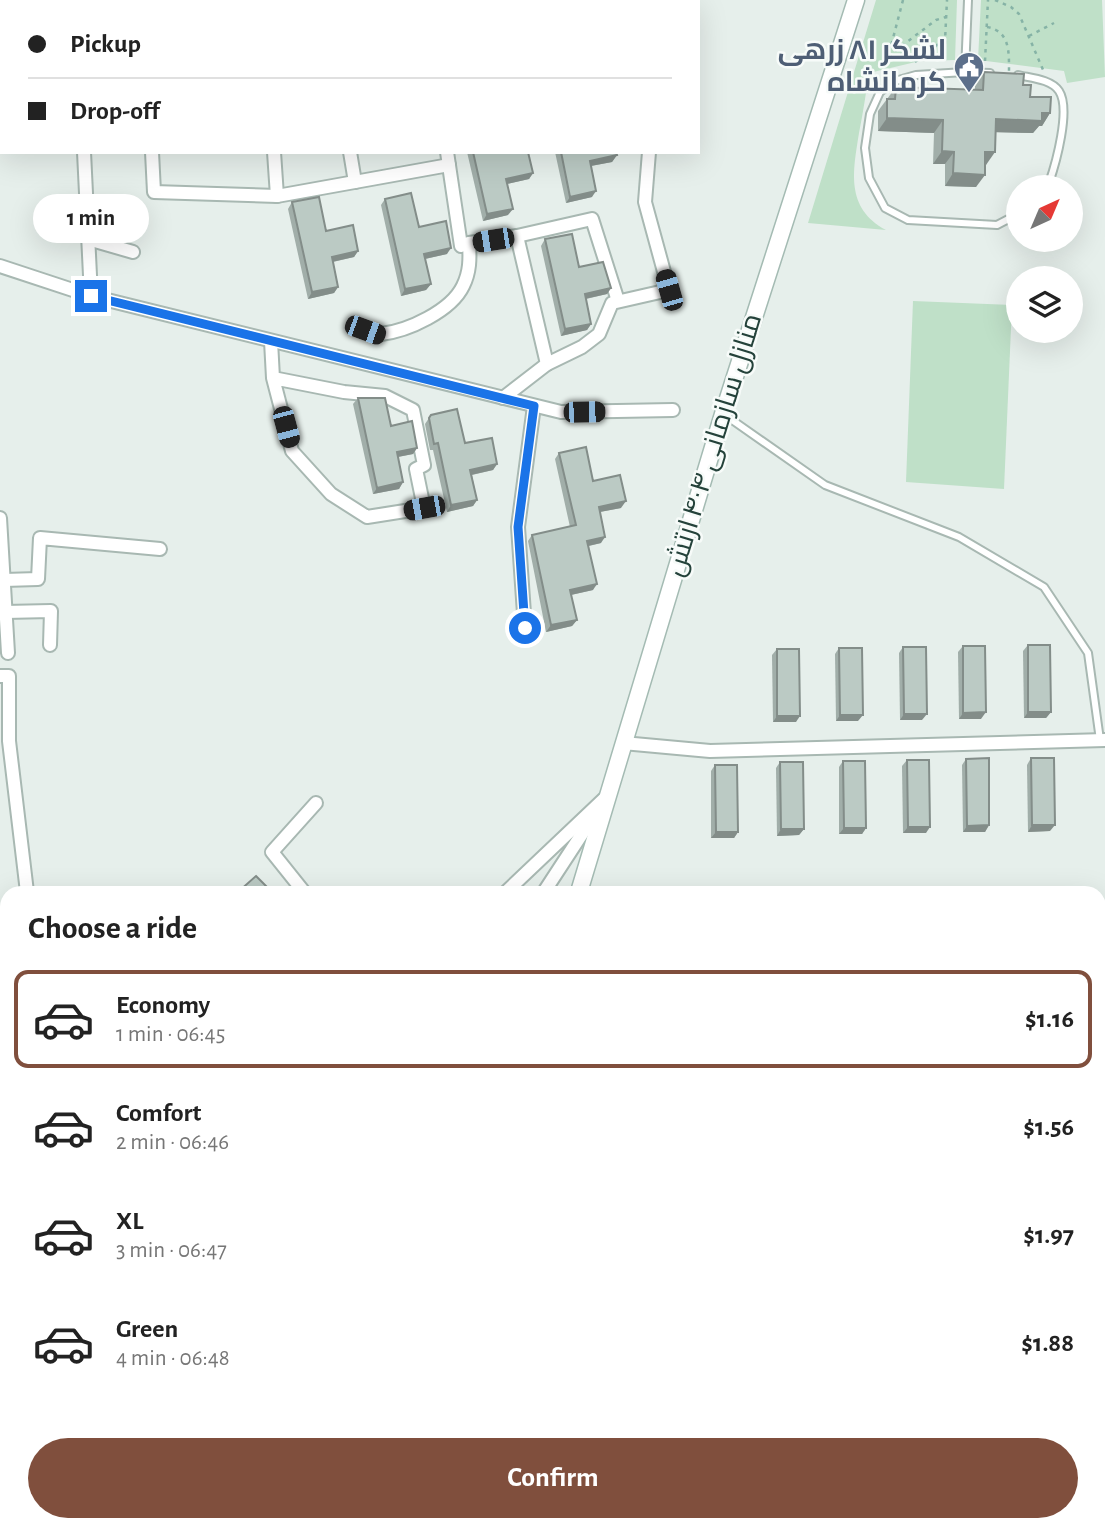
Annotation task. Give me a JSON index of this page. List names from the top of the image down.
{
  "streets": {
    "street": ["منازل سازمانی ۴۰۴ ارتش"]
  },
  "places": {
    "public building": ["لشکر ۸۱ زرهی کرمانشاه"]
  },
  "north": "top right",
  "page": {
    "banner": ["Pickup", "Drop-off"],
    "bubble": "1 min",
    "heading": "Choose a ride",
    "list": [
      {
        "name": "Economy",
        "note": "1 min · 06:45",
        "value": "$1.16"
      },
      {
        "name": "Comfort",
        "note": "2 min · 06:46",
        "value": "$1.56"
      },
      {
        "name": "XL",
        "note": "3 min · 06:47",
        "value": "$1.97"
      },
      {
        "name": "Green",
        "note": "4 min · 06:48",
        "value": "$1.88"
      }
    ],
    "buttons": "Confirm"
  }
}
